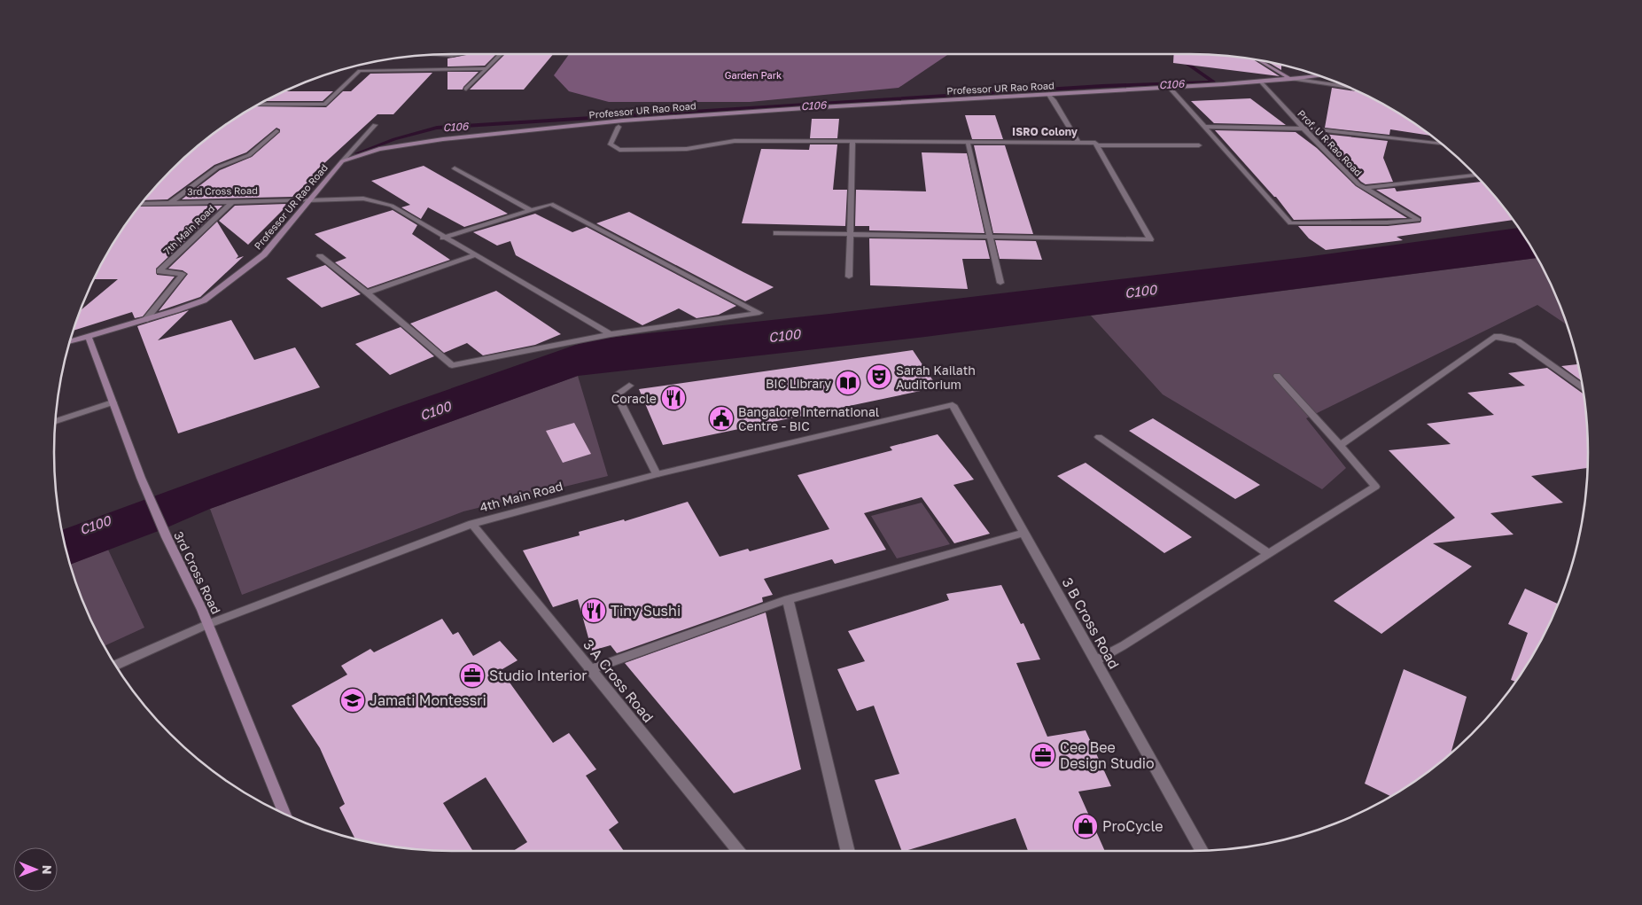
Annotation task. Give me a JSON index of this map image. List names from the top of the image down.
{
  "streets": {
    "street": [
      "Professor UR Rao Road",
      "Prof. U R Rao Road",
      "3rd Cross Road",
      "7th Main Road",
      "4th Main Road",
      "3 B Cross Road",
      "3 A Cross Road"
    ]
  },
  "crossings": [
    ["Professor UR Rao Road", "Prof. U R Rao Road"],
    ["Professor UR Rao Road", "3rd Cross Road"],
    ["Professor UR Rao Road", "7th Main Road"],
    ["3rd Cross Road", "7th Main Road"],
    ["3rd Cross Road", "4th Main Road"],
    ["4th Main Road", "3 B Cross Road"],
    ["4th Main Road", "3 A Cross Road"]
  ],
  "districts": ["ISRO Colony"],
  "water": ["C106", "C100"],
  "parks": ["Garden Park"],
  "places": {
    "theatre": ["Sarah Kailath Auditorium"],
    "library": ["BIC Library"],
    "restaurant": ["Coracle", "Tiny Sushi"],
    "public building": ["Bangalore International Centre - BIC"],
    "office": ["Studio Interior", "Cee Bee Design Studio"],
    "school or university": ["Jamati Montessri"],
    "shop": ["ProCycle"]
  },
  "north": "right"
}
